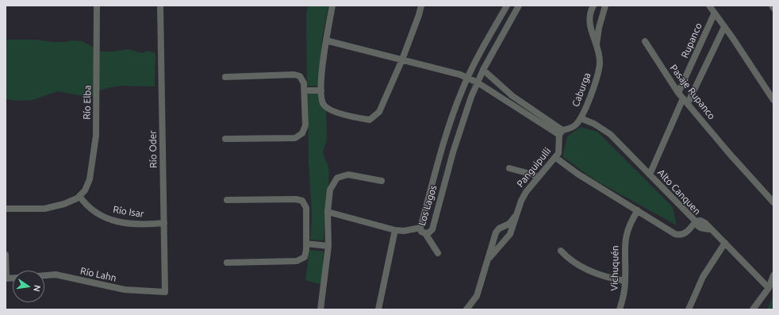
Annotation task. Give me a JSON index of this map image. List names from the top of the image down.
{
  "streets": {
    "street": [
      "Rupanco",
      "Caburga",
      "Pasaje Rupanco",
      "Río Elba",
      "Río Oder",
      "Panguipulli",
      "Alto Canquen",
      "Los Lagos",
      "Río Isar",
      "Vichuquén",
      "Río Lahn"
    ]
  },
  "crossings": [
    ["Rupanco", "Pasaje Rupanco"],
    ["Caburga", "Panguipulli"],
    ["Caburga", "Alto Canquen"],
    ["Río Elba", "Río Isar"],
    ["Río Oder", "Río Isar"],
    ["Río Oder", "Río Lahn"],
    ["Panguipulli", "Alto Canquen"],
    ["Alto Canquen", "Vichuquén"]
  ],
  "north": "right"
}
